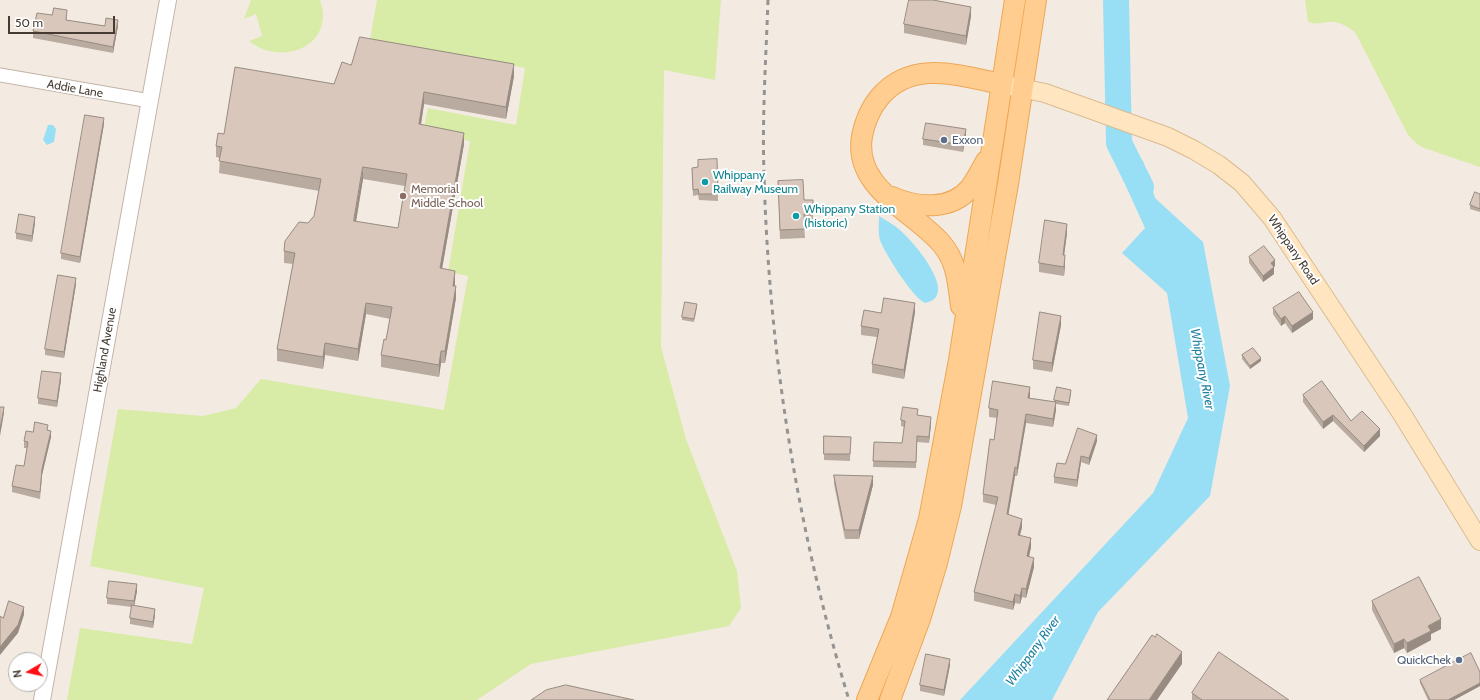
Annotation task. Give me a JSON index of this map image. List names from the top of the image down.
{
  "streets": {
    "main road": ["Whippany Road"],
    "street": ["Addie Lane", "Highland Avenue"]
  },
  "crossings": [
    ["Addie Lane", "Highland Avenue"]
  ],
  "water": ["Whippany River"],
  "places": [
    "Exxon",
    "Whippany Railway Museum",
    "Memorial Middle School",
    "Whippany Station (historic)",
    "QuickChek"
  ],
  "scale_bar": "50 m",
  "north": "left"
}
